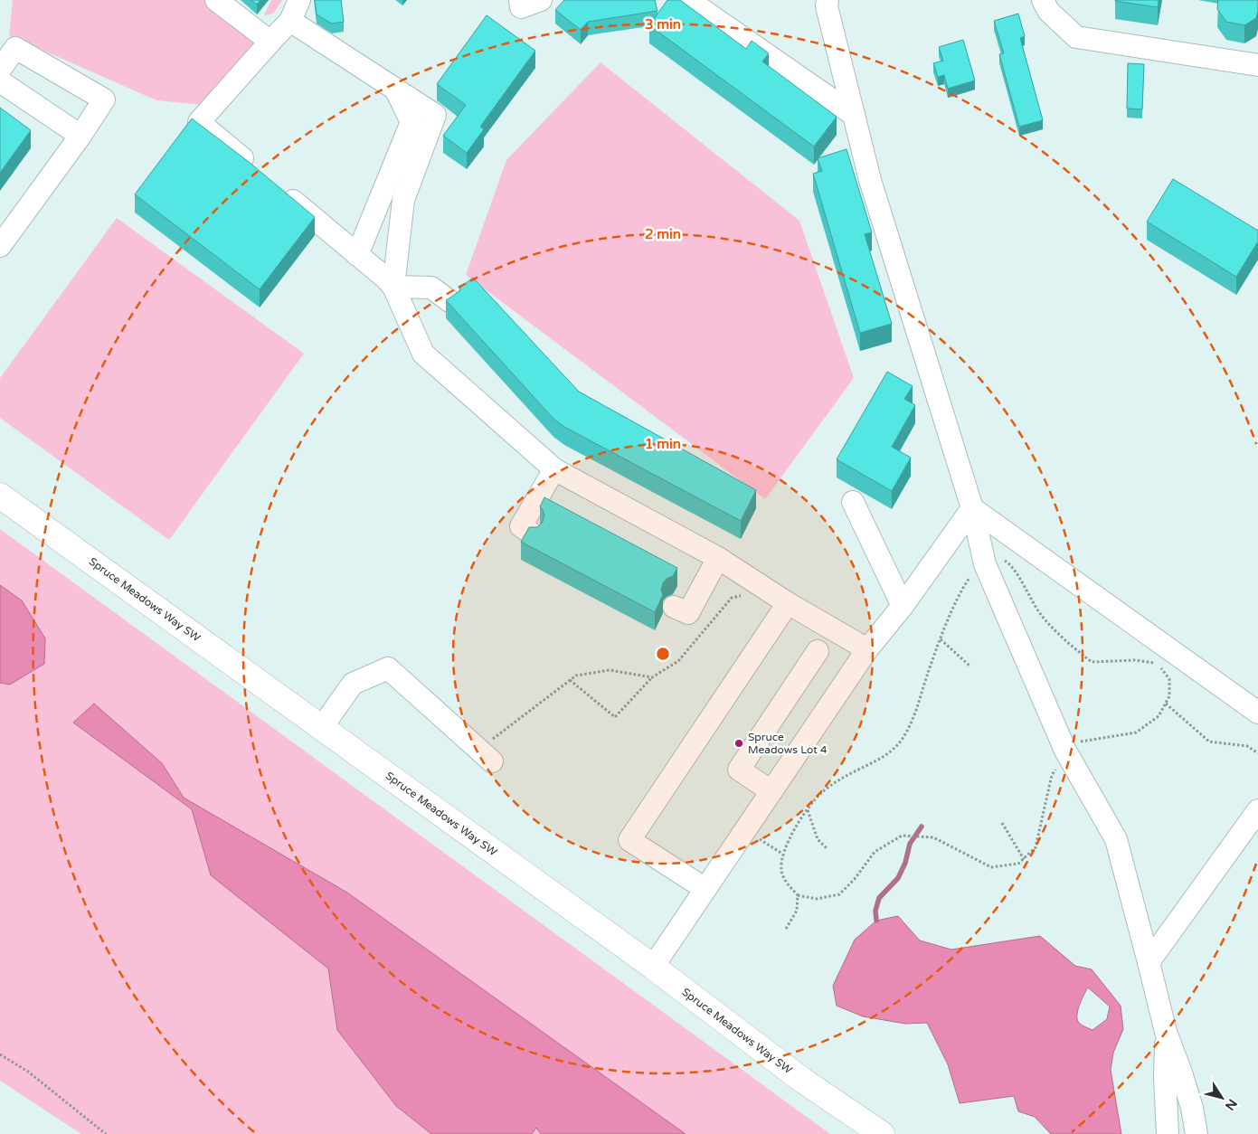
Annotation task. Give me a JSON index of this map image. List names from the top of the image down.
{
  "streets": {
    "main road": ["Spruce Meadows Way SW"]
  },
  "places": ["Spruce Meadows Lot 4"],
  "north": "bottom right",
  "rings": ["3 min", "2 min", "1 min"]
}
